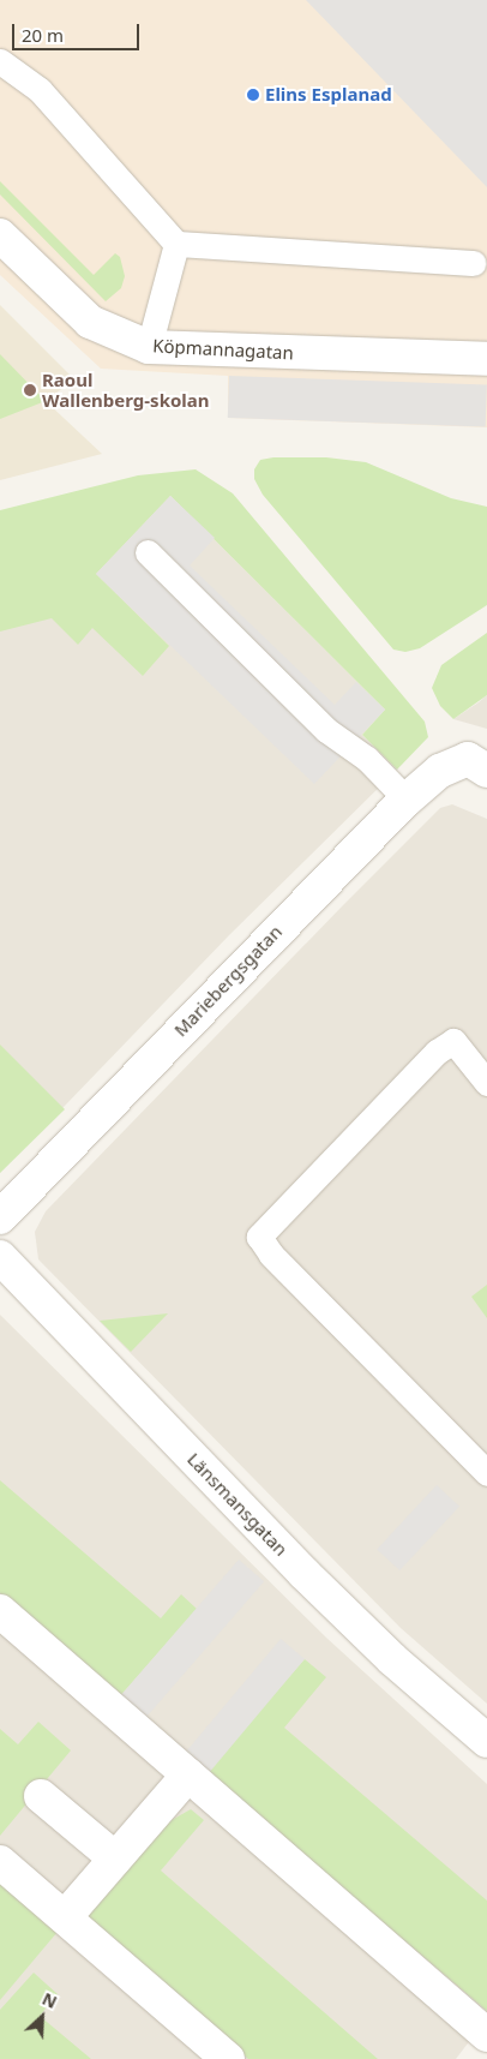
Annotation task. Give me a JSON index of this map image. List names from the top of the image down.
{
  "streets": {
    "street": ["Köpmannagatan", "Mariebergsgatan", "Länsmansgatan"]
  },
  "places": ["Elins Esplanad", "Raoul Wallenberg-skolan"],
  "scale_bar": "20 m",
  "north": "top right"
}
